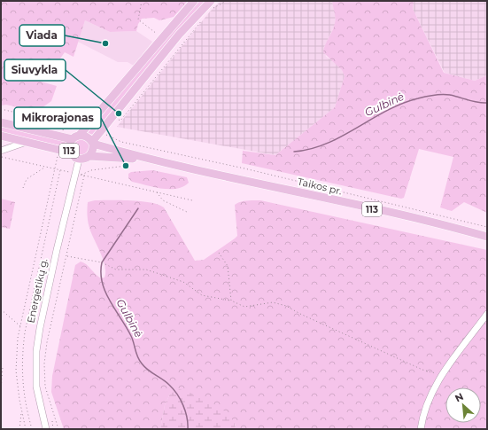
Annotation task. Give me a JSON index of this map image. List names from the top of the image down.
{
  "streets": {
    "main road": ["113", "Taikos pr."],
    "street": ["Energetikų g."]
  },
  "crossings": [
    ["113", "Taikos pr."],
    ["113", "Energetikų g."],
    ["Taikos pr.", "Energetikų g."]
  ],
  "water": ["Gulbinė"],
  "places": ["Viada", "Siuvykla", "Mikrorajonas"],
  "north": "top left"
}
